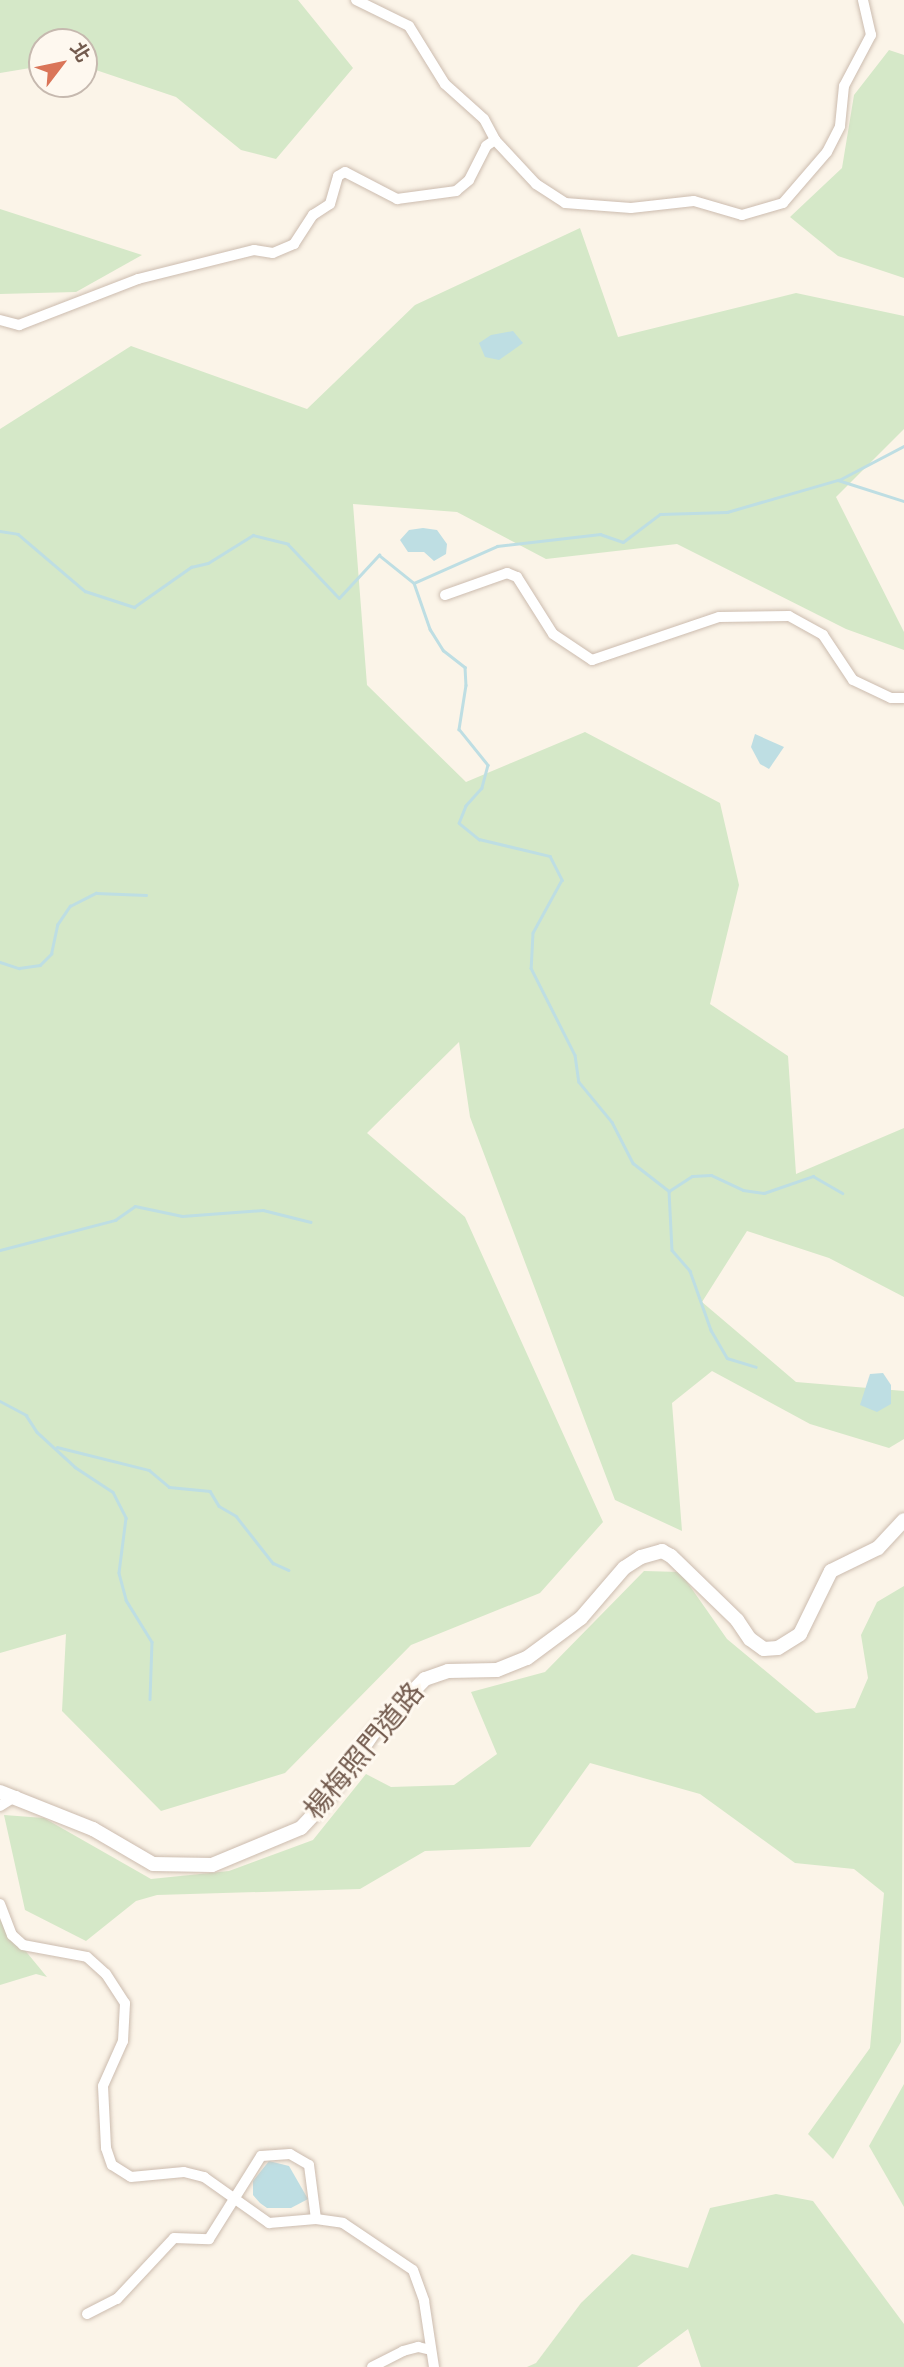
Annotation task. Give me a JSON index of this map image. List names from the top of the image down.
{
  "streets": {
    "street": ["楊梅照門道路"]
  },
  "north": "top right"
}
